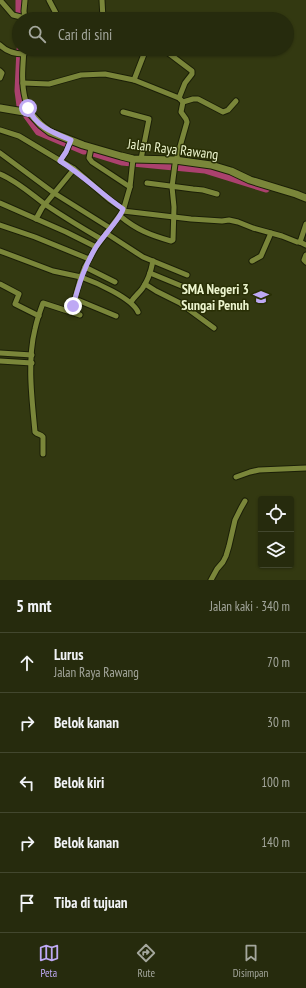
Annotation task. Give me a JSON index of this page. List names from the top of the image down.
{
  "streets": {
    "main road": ["Jalan Raya Rawang"]
  },
  "places": {
    "school or university": ["SMA Negeri 3 Sungai Penuh"]
  },
  "page": {
    "search": "Cari di sini",
    "heading": ["5 mnt", "Jalan kaki · 340 m"],
    "list": [
      ["Lurus", "Jalan Raya Rawang", "70 m"],
      ["Belok kanan", "30 m"],
      ["Belok kiri", "100 m"],
      ["Belok kanan", "140 m"],
      "Tiba di tujuan"
    ],
    "nav": ["Peta", "Rute", "Disimpan"]
  }
}
